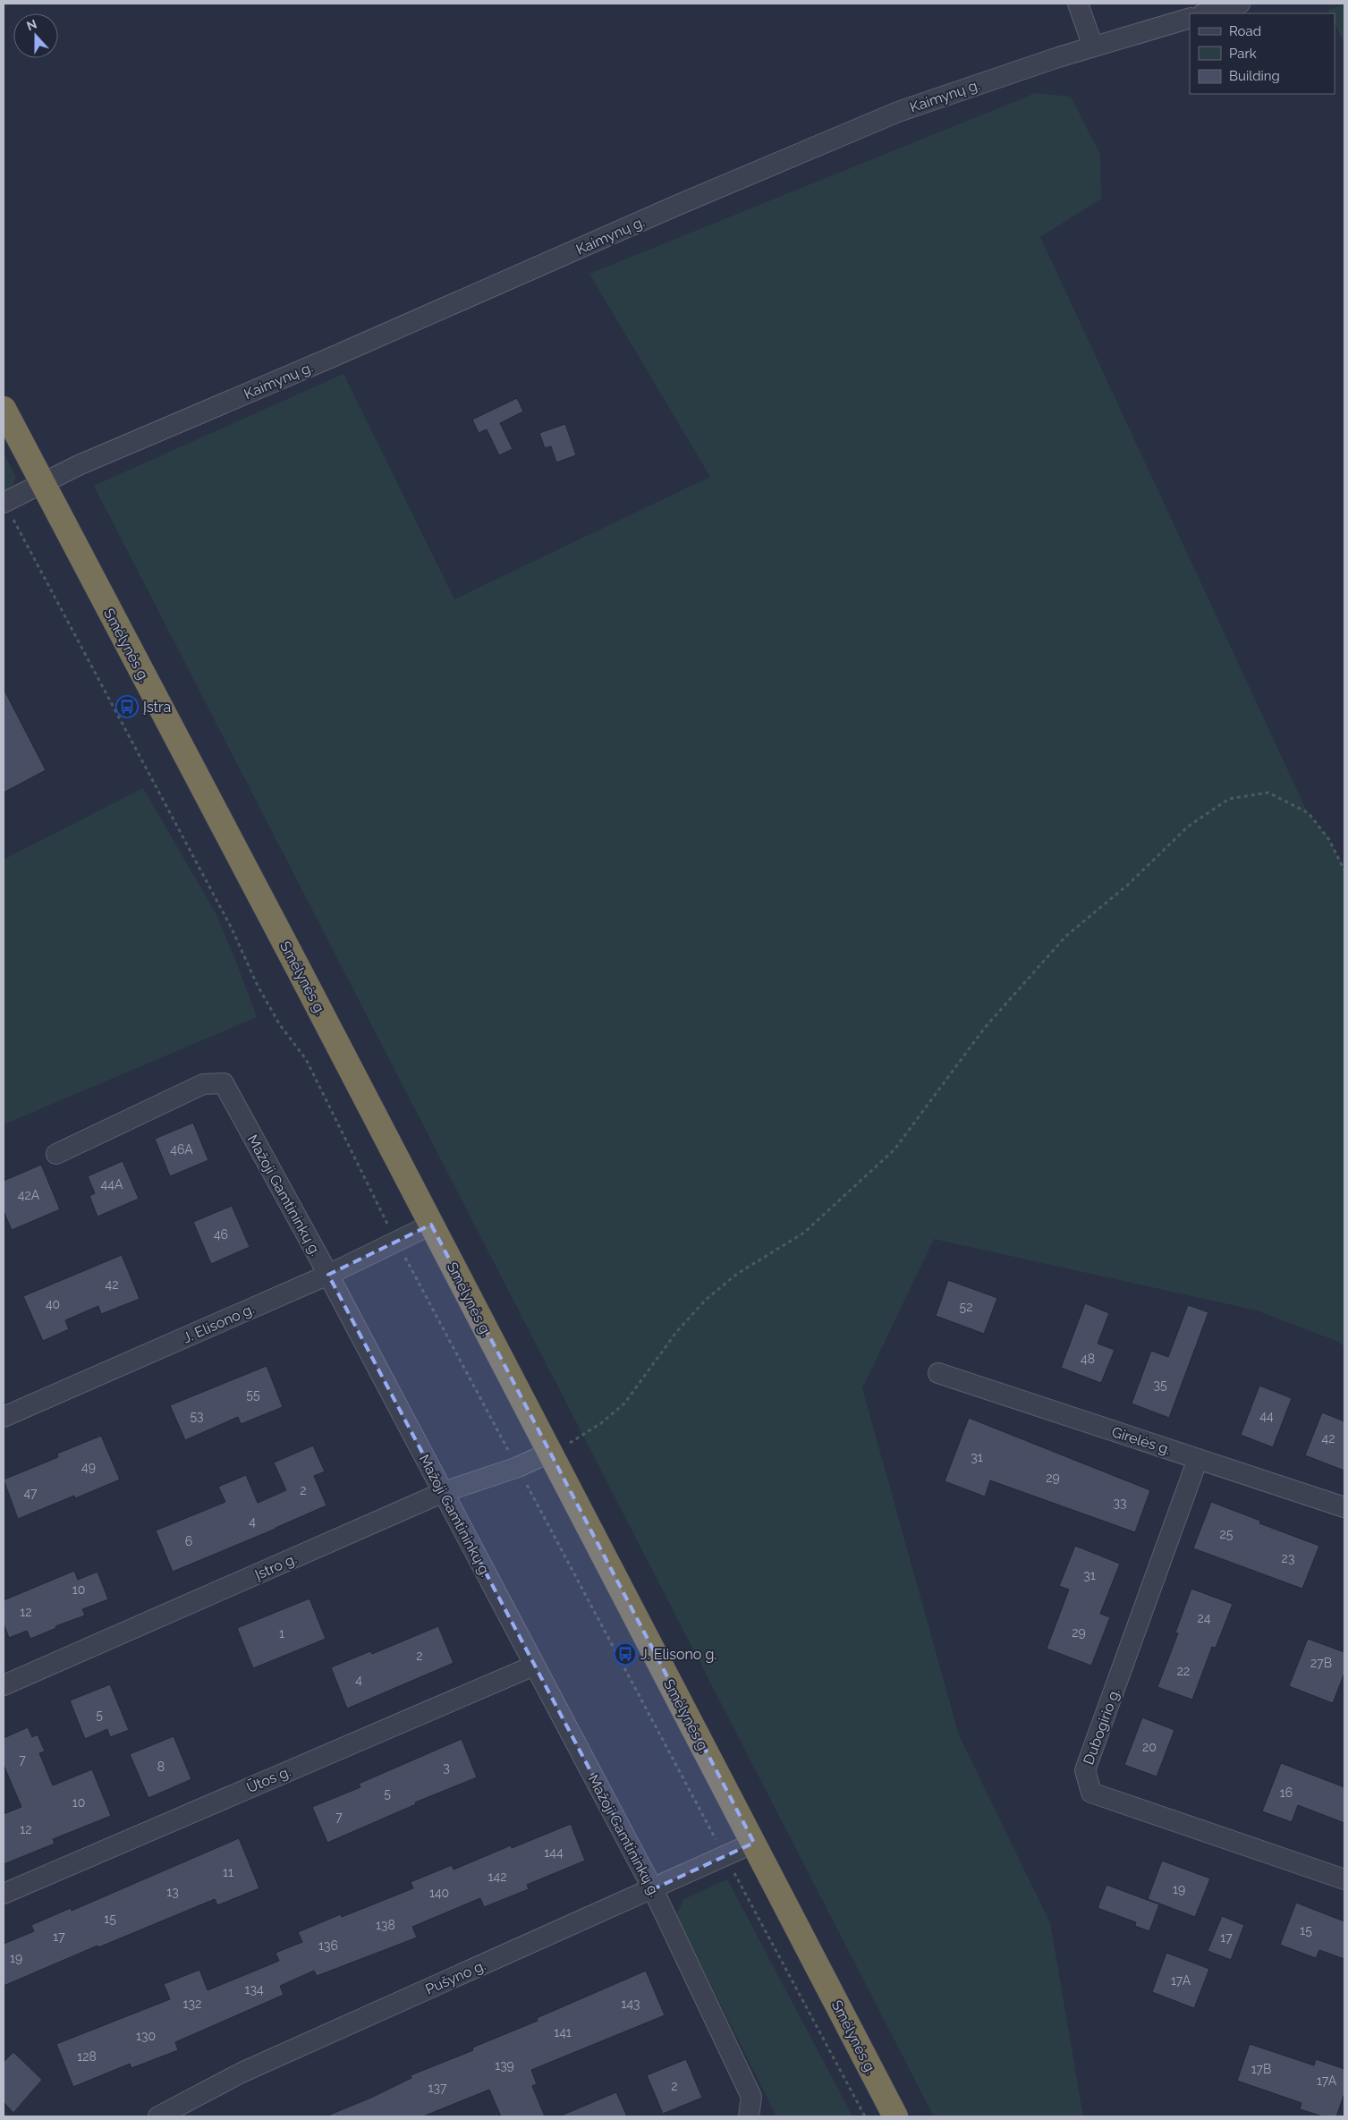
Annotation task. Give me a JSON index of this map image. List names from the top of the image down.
{
  "streets": {
    "highway": ["Smėlynės g."],
    "street": [
      "Kaimynų g.",
      "Mažoji Gamtininkų g.",
      "J. Elisono g.",
      "Girelės g.",
      "Įstro g.",
      "Dubogirio g.",
      "Ūtos g.",
      "Pušyno g."
    ]
  },
  "crossings": [
    ["Kaimynų g.", "Smėlynės g."],
    ["Smėlynės g.", "J. Elisono g."],
    ["Smėlynės g.", "Įstro g."],
    ["Smėlynės g.", "Pušyno g."],
    ["Mažoji Gamtininkų g.", "J. Elisono g."],
    ["Mažoji Gamtininkų g.", "Įstro g."],
    ["Mažoji Gamtininkų g.", "Ūtos g."],
    ["Mažoji Gamtininkų g.", "Pušyno g."],
    ["Girelės g.", "Dubogirio g."]
  ],
  "places": {
    "bus stop": ["Įstra", "J. Elisono g."]
  },
  "house_numbers": [
    "46A",
    "44A",
    "42A",
    "46",
    "42",
    "40",
    "52",
    "48",
    "35",
    "55",
    "53",
    "44",
    "42",
    "31",
    "49",
    "29",
    "2",
    "47",
    "33",
    "4",
    "25",
    "6",
    "23",
    "31",
    "10",
    "12",
    "24",
    "29",
    "1",
    "2",
    "27B",
    "22",
    "4",
    "5",
    "20",
    "7",
    "8",
    "3",
    "16",
    "5",
    "10",
    "7",
    "12",
    "144",
    "11",
    "142",
    "19",
    "13",
    "140",
    "15",
    "138",
    "15",
    "17",
    "17",
    "136",
    "19",
    "17A",
    "134",
    "132",
    "143",
    "141",
    "130",
    "128",
    "139",
    "17B",
    "17A",
    "2",
    "137"
  ],
  "legend": ["Road", "Park", "Building"],
  "north": "top"
}
